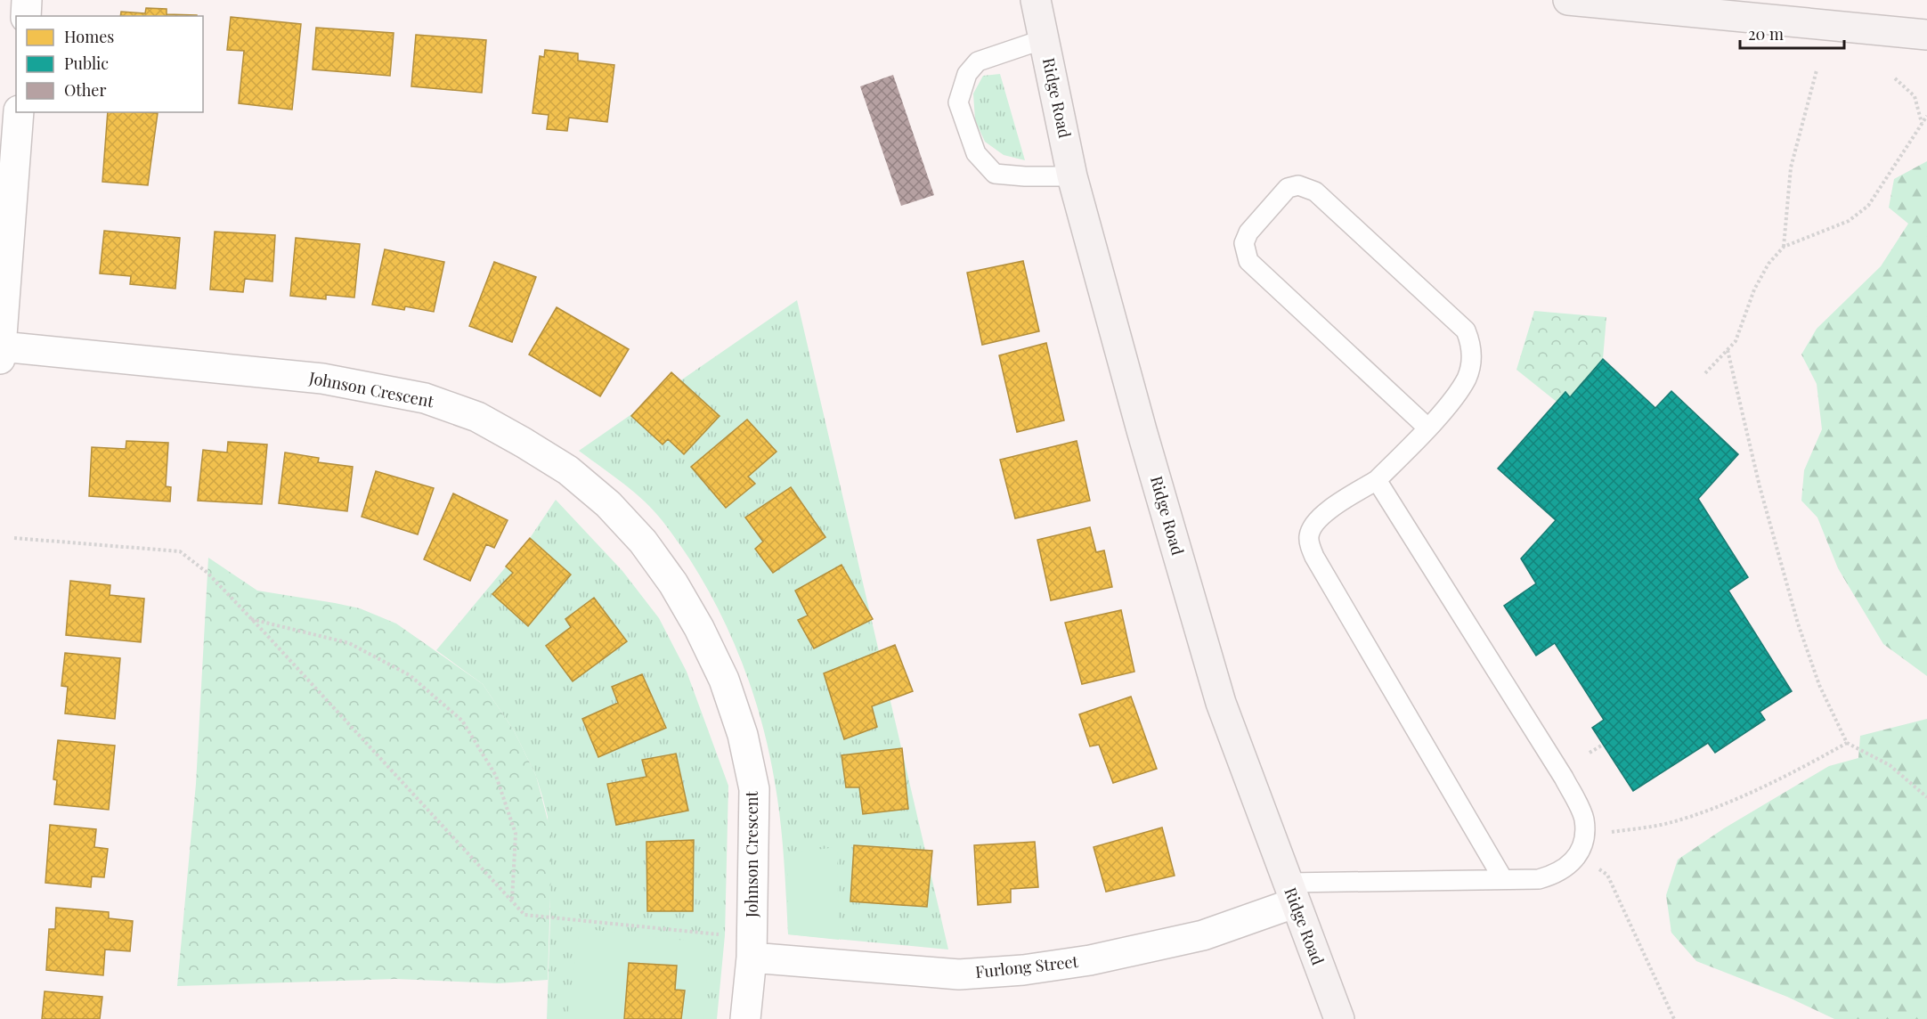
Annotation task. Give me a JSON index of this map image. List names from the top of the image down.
{
  "streets": {
    "street": ["Ridge Road", "Johnson Crescent", "Furlong Street"]
  },
  "crossings": [
    ["Ridge Road", "Furlong Street"],
    ["Johnson Crescent", "Furlong Street"]
  ],
  "legend": ["Homes", "Public", "Other"],
  "scale_bar": "20 m"
}
